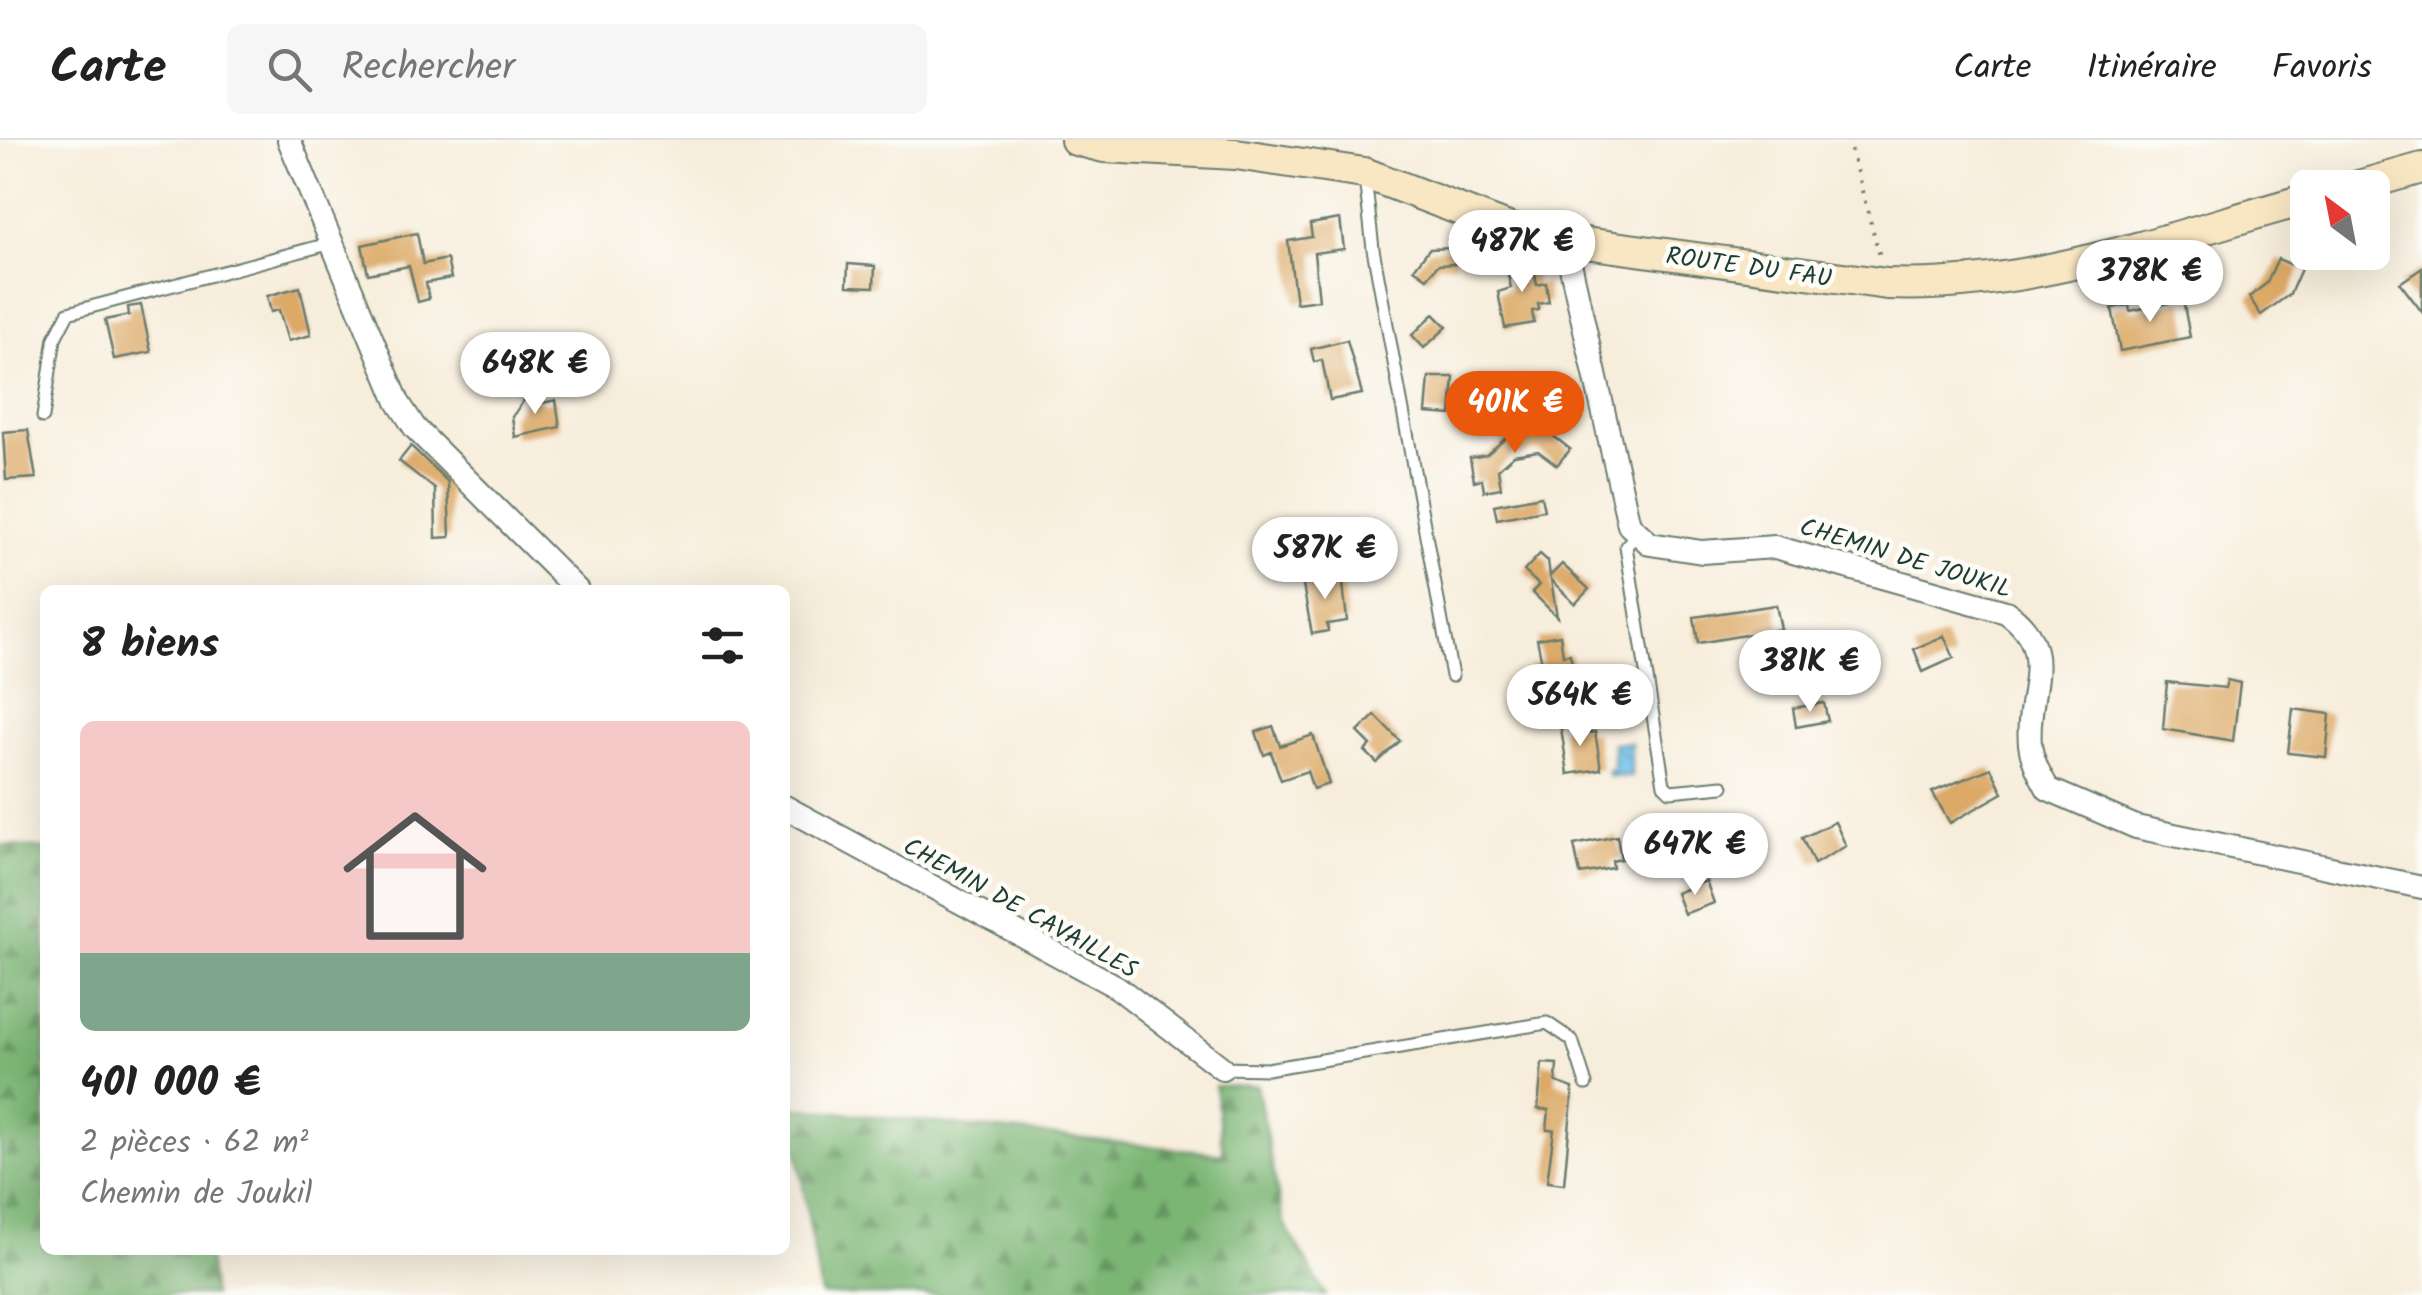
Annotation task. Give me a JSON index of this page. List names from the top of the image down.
{
  "streets": {
    "street": ["ROUTE DU FAU", "CHEMIN DE JOUKIL", "CHEMIN DE CAVAILLES"]
  },
  "north": "top left",
  "page": {
    "header": "Carte",
    "search": "Rechercher",
    "nav": ["Carte", "Itinéraire", "Favoris"],
    "price": [
      "487K €",
      "378K €",
      "648K €",
      "401K €",
      "587K €",
      "381K €",
      "564K €",
      "647K €"
    ],
    "heading": "8 biens",
    "list": [
      {
        "name": "401 000 €",
        "note": "2 pièces · 62 m² · Chemin de Joukil"
      }
    ]
  }
}
